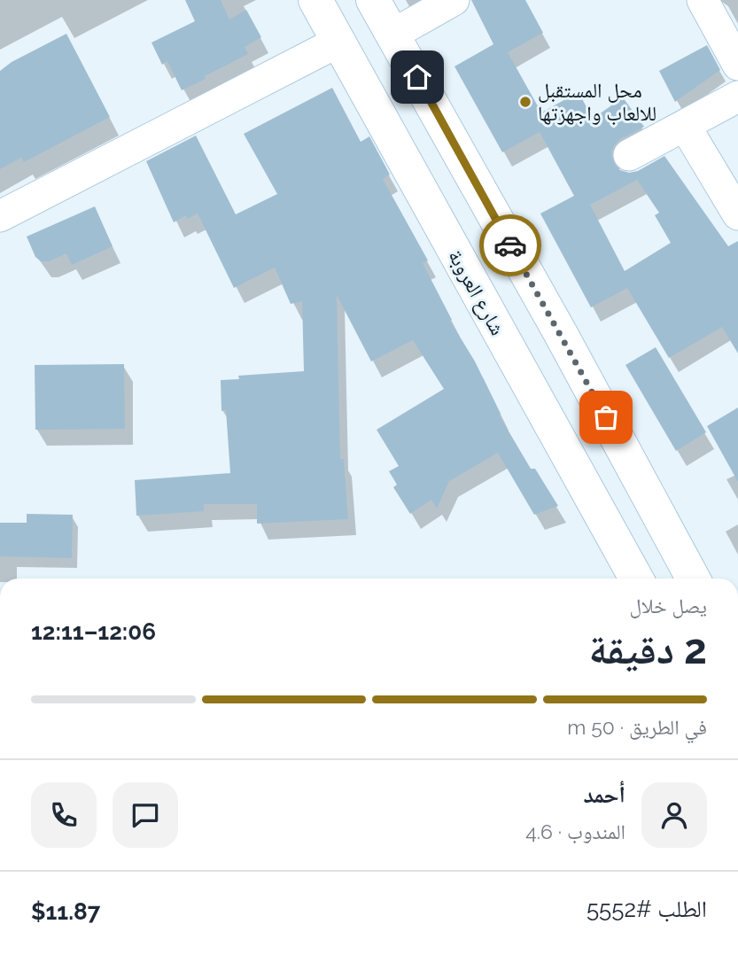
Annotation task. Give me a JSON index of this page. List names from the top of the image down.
{
  "streets": {
    "highway": ["شارع العروبة"]
  },
  "places": ["محل المستقبل للالعاب واجهزتها"],
  "page": {
    "heading": ["2 دقيقة", "يصل خلال", "12:06–12:11"],
    "panel": [
      "أحمد",
      "المندوب · 4.6",
      "الطلب #5552",
      "$11.87"
    ],
    "bar": "في الطريق · 50 m"
  }
}
